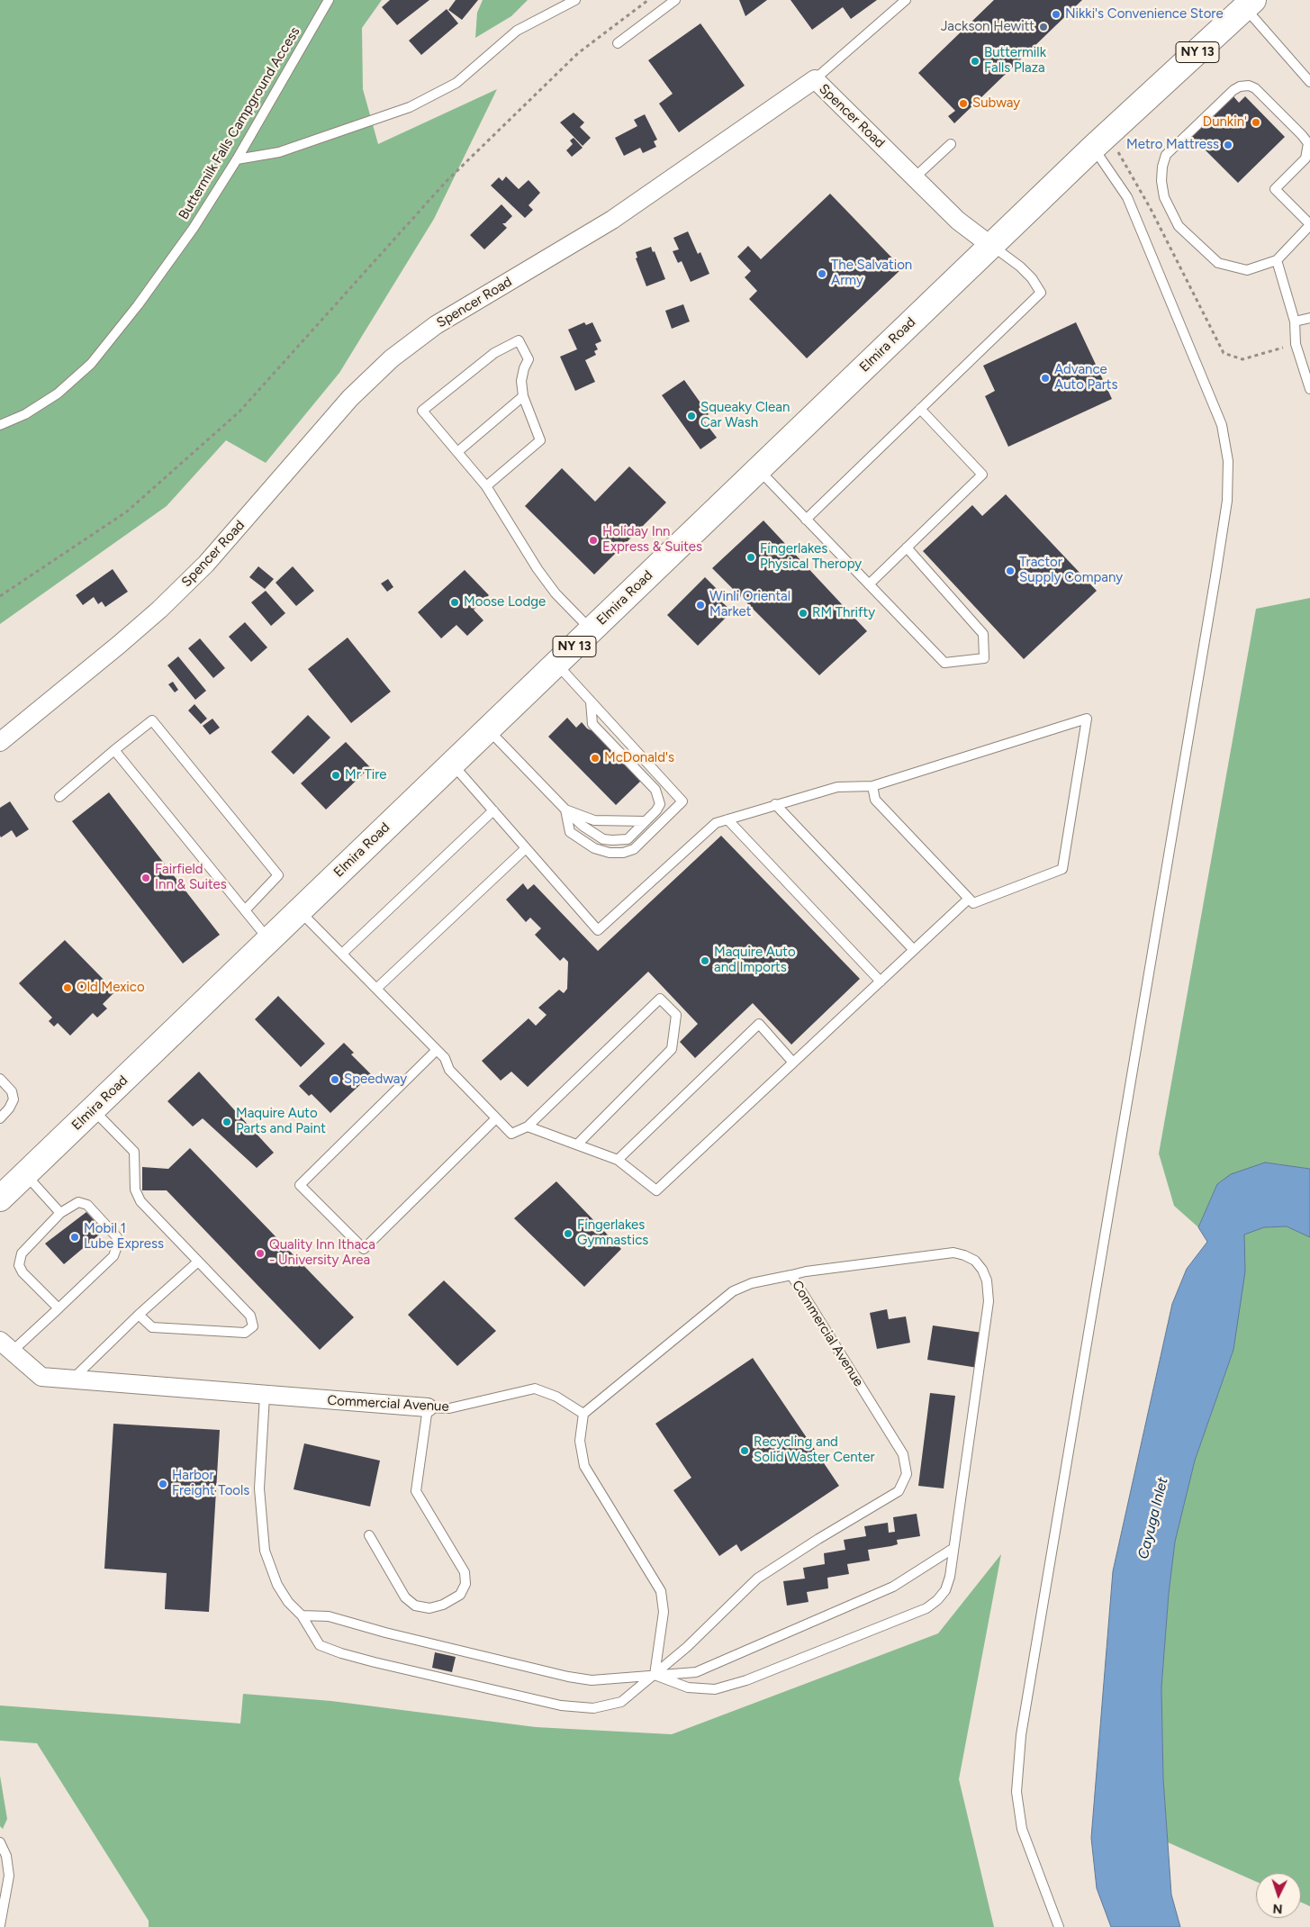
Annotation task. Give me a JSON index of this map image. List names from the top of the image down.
{
  "streets": {
    "highway": ["NY 13", "Elmira Road"],
    "street": ["Spencer Road", "Commercial Avenue"],
    "lane": ["Buttermilk Falls Campground Access"]
  },
  "crossings": [
    ["Spencer Road", "Elmira Road"]
  ],
  "water": ["Cayuga Inlet"],
  "places": [
    "Nikki's Convenience Store",
    "Jackson Hewitt",
    "Buttermilk Falls Plaza",
    "Subway",
    "Dunkin'",
    "Metro Mattress",
    "The Salvation Army",
    "Advance Auto Parts",
    "Squeaky Clean Car Wash",
    "Holiday Inn Express & Suites",
    "Fingerlakes Physical Theropy",
    "Tractor Supply Company",
    "Moose Lodge",
    "Winli Oriental Market",
    "RM Thrifty",
    "McDonald's",
    "Mr Tire",
    "Fairfield Inn & Suites",
    "Maquire Auto and Imports",
    "Old Mexico",
    "Speedway",
    "Maquire Auto Parts and Paint",
    "Fingerlakes Gymnastics",
    "Mobil 1 Lube Express",
    "Quality Inn Ithaca - University Area",
    "Recycling and Solid Waster Center",
    "Harbor Freight Tools"
  ],
  "north": "bottom"
}
